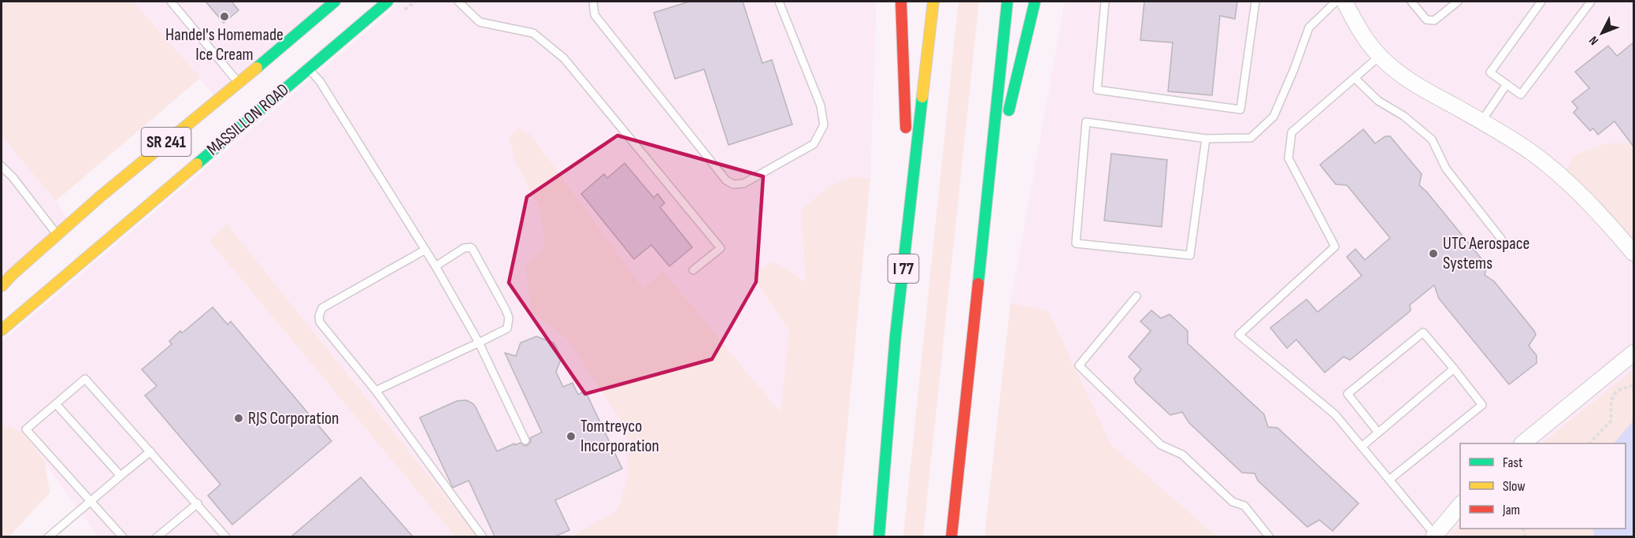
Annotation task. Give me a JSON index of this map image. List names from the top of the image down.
{
  "streets": {
    "main road": ["MASSILLON ROAD", "SR 241", "I 77"]
  },
  "places": [
    "Handel's Homemade Ice Cream",
    "UTC Aerospace Systems",
    "RJS Corporation",
    "Tomtreyco Incorporation"
  ],
  "legend": ["Fast", "Slow", "Jam"],
  "north": "bottom left"
}
